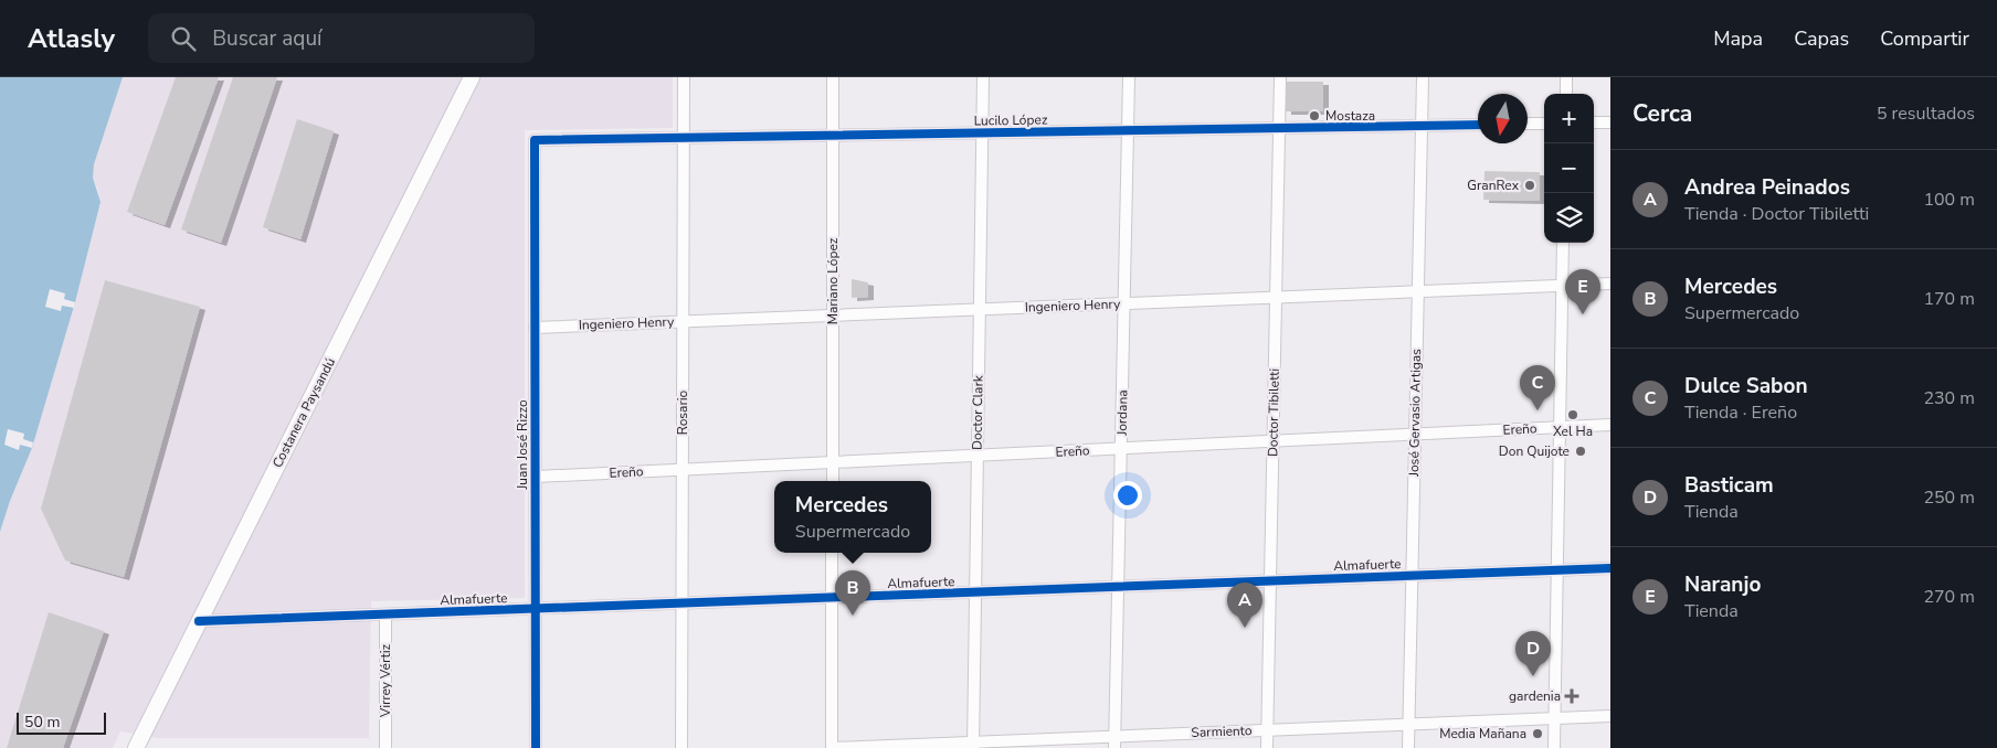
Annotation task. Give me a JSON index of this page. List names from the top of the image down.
{
  "streets": {
    "main road": ["Costanera Paysandú"],
    "street": [
      "Lucilo López",
      "Mariano López",
      "Ingeniero Henry",
      "Rosario",
      "Doctor Clark",
      "Jordana",
      "Doctor Tibiletti",
      "José Gervasio Artigas",
      "Ereño",
      "Juan José Rizzo",
      "Almafuerte",
      "Virrey Vértiz",
      "Sarmiento"
    ]
  },
  "crossings": [
    ["Lucilo López", "Mariano López"],
    ["Lucilo López", "Rosario"],
    ["Lucilo López", "Doctor Clark"],
    ["Lucilo López", "Jordana"],
    ["Lucilo López", "Doctor Tibiletti"],
    ["Lucilo López", "José Gervasio Artigas"],
    ["Lucilo López", "Juan José Rizzo"],
    ["Mariano López", "Ingeniero Henry"],
    ["Mariano López", "Ereño"],
    ["Ingeniero Henry", "Rosario"],
    ["Ingeniero Henry", "Doctor Clark"],
    ["Ingeniero Henry", "Jordana"],
    ["Ingeniero Henry", "Doctor Tibiletti"],
    ["Ingeniero Henry", "José Gervasio Artigas"],
    ["Ingeniero Henry", "Juan José Rizzo"],
    ["Costanera Paysandú", "Almafuerte"],
    ["Rosario", "Ereño"],
    ["Rosario", "Almafuerte"],
    ["Doctor Clark", "Ereño"],
    ["Doctor Clark", "Almafuerte"],
    ["Doctor Clark", "Sarmiento"],
    ["Jordana", "Ereño"],
    ["Jordana", "Almafuerte"],
    ["Jordana", "Sarmiento"],
    ["Doctor Tibiletti", "Ereño"],
    ["Doctor Tibiletti", "Almafuerte"],
    ["Doctor Tibiletti", "Sarmiento"],
    ["José Gervasio Artigas", "Ereño"],
    ["José Gervasio Artigas", "Almafuerte"],
    ["José Gervasio Artigas", "Sarmiento"],
    ["Ereño", "Juan José Rizzo"],
    ["Juan José Rizzo", "Almafuerte"],
    ["Almafuerte", "Virrey Vértiz"]
  ],
  "places": {
    "other": [
      "Mostaza",
      "GranRex",
      "Xel Ha",
      "Don Quijote",
      "Media Mañana"
    ],
    "health": ["gardenia"]
  },
  "scale_bar": "50 m",
  "north": "bottom",
  "page": {
    "header": "Atlasly",
    "search": "Buscar aquí",
    "nav": ["Mapa", "Capas", "Compartir"],
    "heading": ["Cerca", "5 resultados"],
    "map_buttons": ["+", "−"],
    "list": [
      {
        "mark": "A",
        "name": "Andrea Peinados",
        "note": "Tienda · Doctor Tibiletti",
        "value": "100 m"
      },
      {
        "mark": "B",
        "name": "Mercedes",
        "note": "Supermercado",
        "value": "170 m"
      },
      {
        "mark": "C",
        "name": "Dulce Sabon",
        "note": "Tienda · Ereño",
        "value": "230 m"
      },
      {
        "mark": "D",
        "name": "Basticam",
        "note": "Tienda",
        "value": "250 m"
      },
      {
        "mark": "E",
        "name": "Naranjo",
        "note": "Tienda",
        "value": "270 m"
      }
    ],
    "pins": [
      "E",
      "C",
      "B",
      "A",
      "D"
    ],
    "popup": ["Mercedes", "Supermercado"],
    "scale": "50 m"
  }
}
